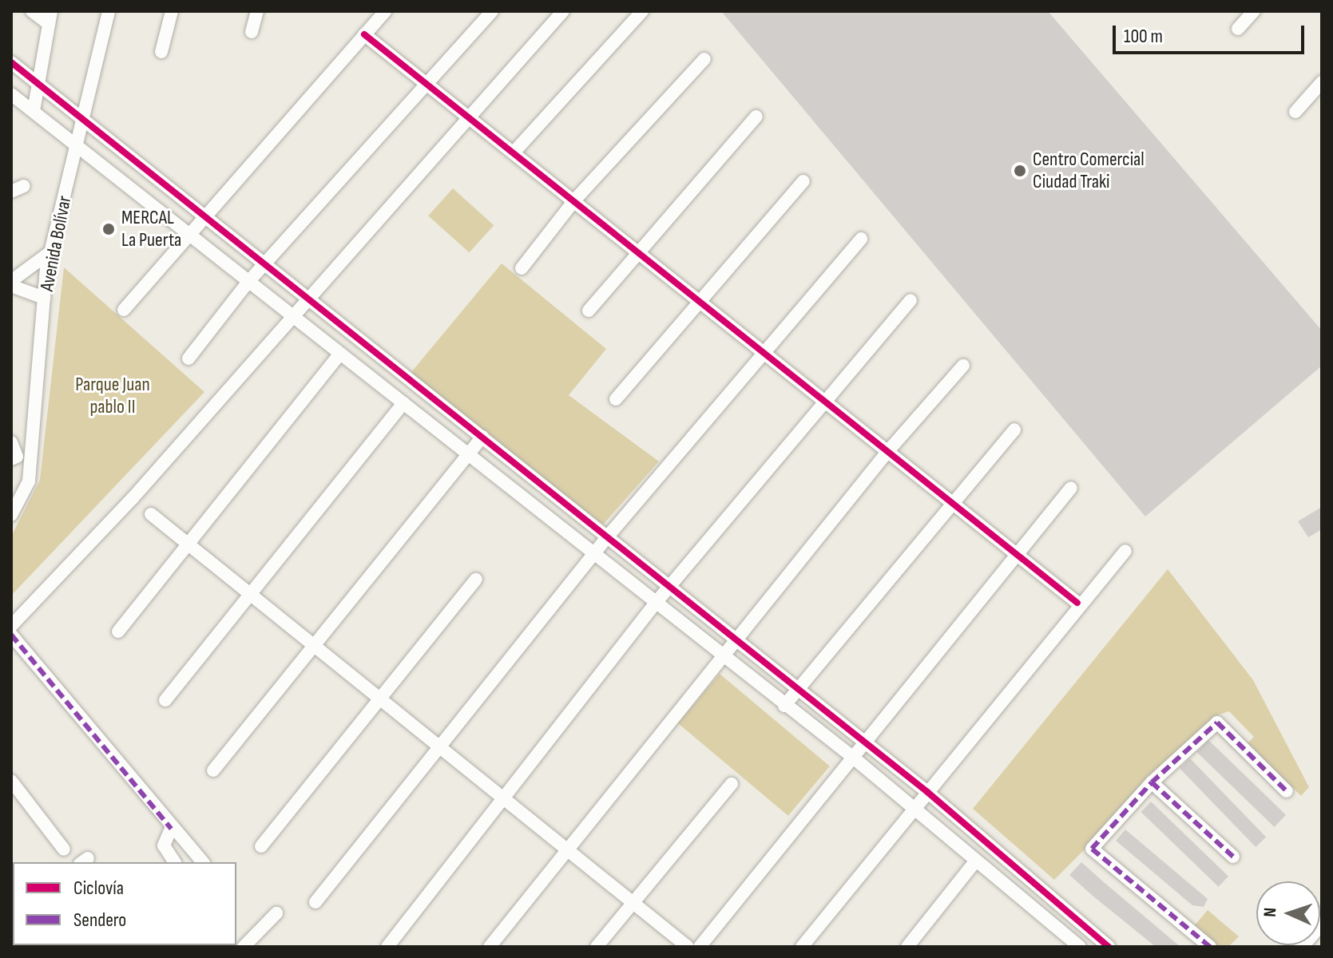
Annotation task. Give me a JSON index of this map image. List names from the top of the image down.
{
  "streets": {
    "street": ["Avenida Bolívar"]
  },
  "parks": ["Parque Juan pablo II"],
  "places": ["Centro Comercial Ciudad Traki", "MERCAL La Puerta"],
  "legend": ["Ciclovía", "Sendero"],
  "scale_bar": "100 m",
  "north": "left"
}
